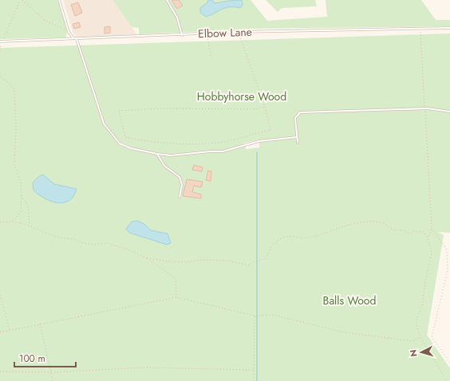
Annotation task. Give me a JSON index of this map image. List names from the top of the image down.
{
  "streets": {
    "lane": ["Elbow Lane"]
  },
  "parks": ["Hobbyhorse Wood", "Balls Wood"],
  "scale_bar": "100 m",
  "north": "left"
}
